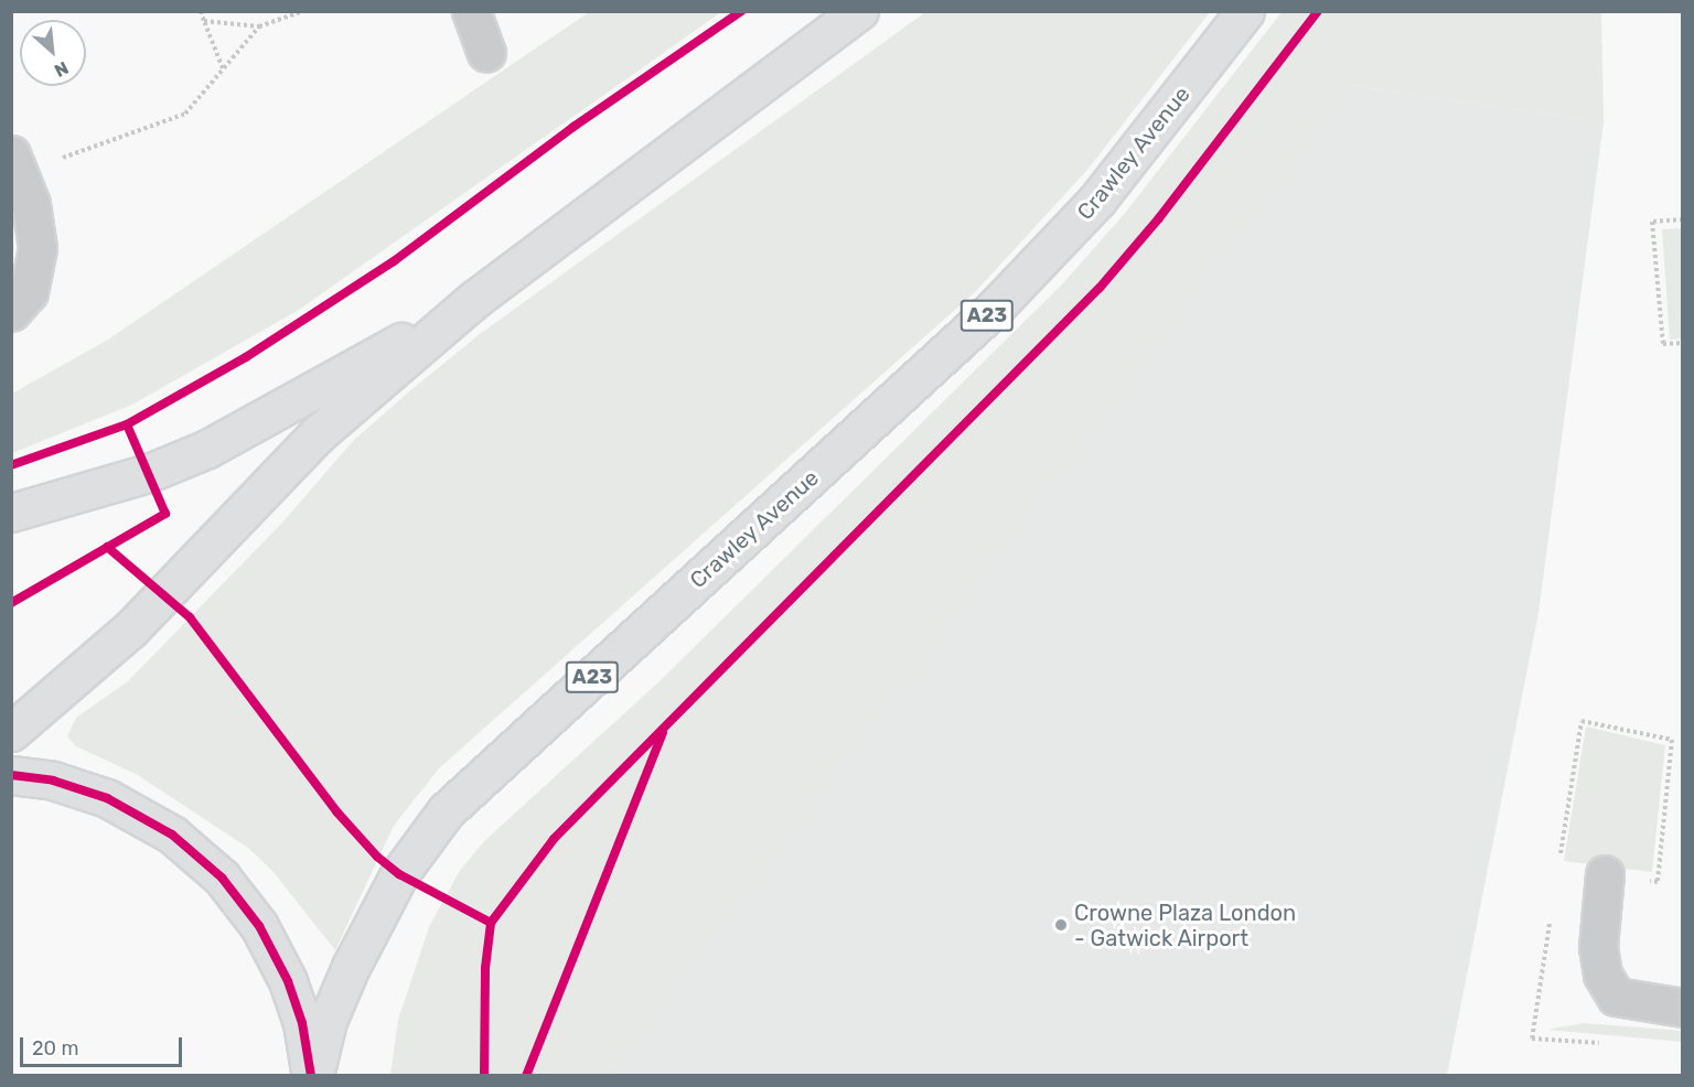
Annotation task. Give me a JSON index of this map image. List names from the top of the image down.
{
  "streets": {
    "main road": ["Crawley Avenue", "A23"]
  },
  "places": ["Crowne Plaza London - Gatwick Airport"],
  "scale_bar": "20 m",
  "north": "bottom right"
}
